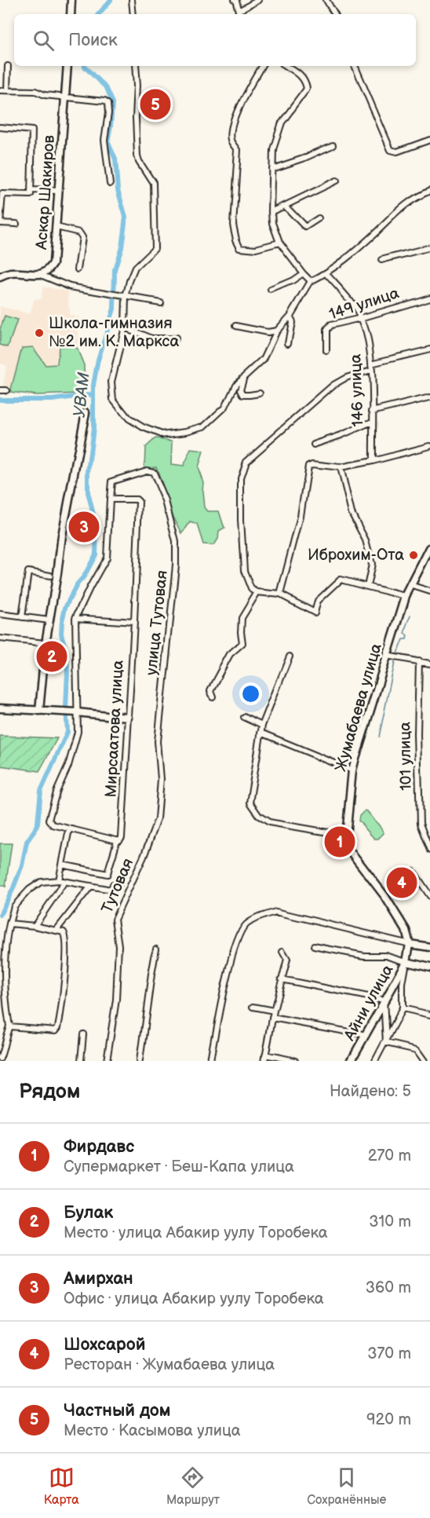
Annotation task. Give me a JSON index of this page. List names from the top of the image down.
{
  "streets": {
    "street": [
      "Аскар Шакиров",
      "149 улица",
      "146 улица",
      "улица Тутовая",
      "Жумабаева улица",
      "Мирсаатова улица",
      "101 улица",
      "Тутовая",
      "Айни улица"
    ]
  },
  "crossings": [
    ["149 улица", "146 улица"],
    ["улица Тутовая", "Мирсаатова улица"],
    ["улица Тутовая", "Тутовая"],
    ["Жумабаева улица", "Айни улица"]
  ],
  "water": ["УВАМ"],
  "places": ["Школа-гимназия №2 им. К. Маркса", "Иброхим-Ота"],
  "page": {
    "search": "Поиск",
    "pins": [
      "5",
      "3",
      "2",
      "1",
      "4"
    ],
    "heading": ["Рядом", "Найдено: 5"],
    "list": [
      {
        "mark": "1",
        "name": "Фирдавс",
        "note": "Супермаркет · Беш-Капа улица",
        "value": "270 m"
      },
      {
        "mark": "2",
        "name": "Булак",
        "note": "Место · улица Абакир уулу Торобека",
        "value": "310 m"
      },
      {
        "mark": "3",
        "name": "Амирхан",
        "note": "Офис · улица Абакир уулу Торобека",
        "value": "360 m"
      },
      {
        "mark": "4",
        "name": "Шохсарой",
        "note": "Ресторан · Жумабаева улица",
        "value": "370 m"
      },
      {
        "mark": "5",
        "name": "Частный дом",
        "note": "Место · Касымова улица",
        "value": "920 m"
      }
    ],
    "nav": ["Карта", "Маршрут", "Сохранённые"]
  }
}
